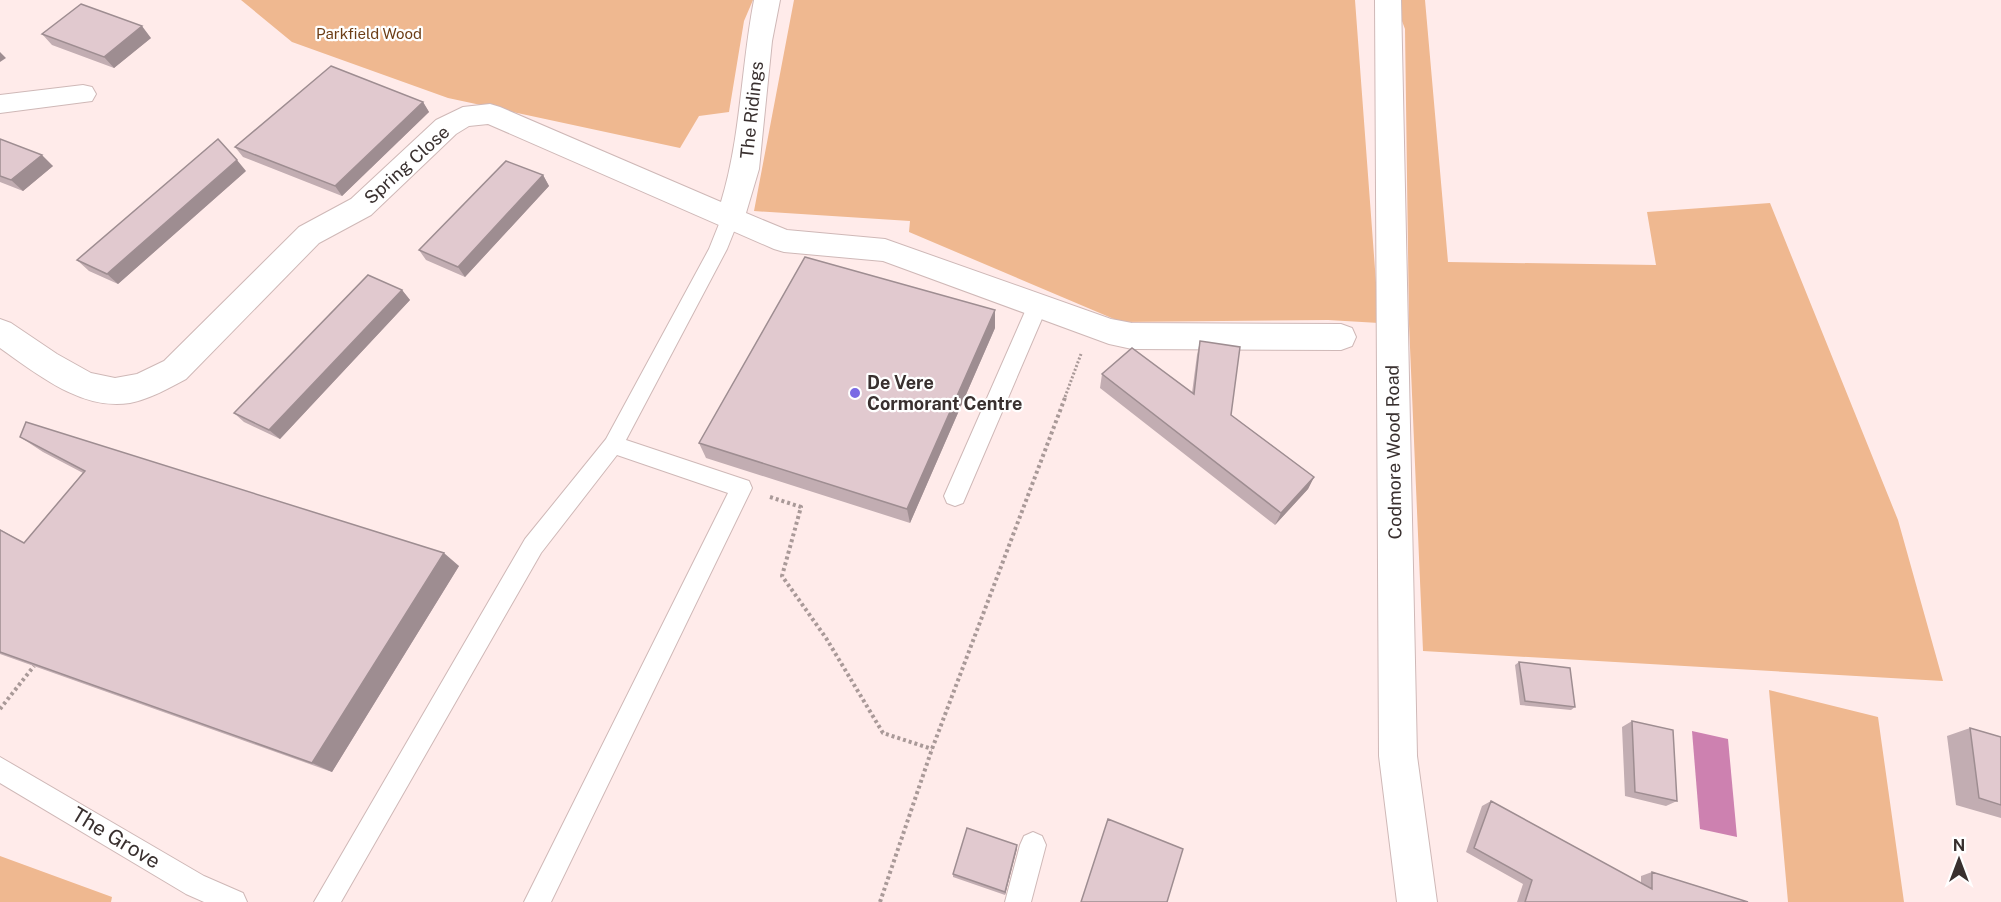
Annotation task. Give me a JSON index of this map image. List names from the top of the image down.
{
  "streets": {
    "street": ["The Ridings", "Spring Close", "Codmore Wood Road"],
    "lane": ["The Grove"]
  },
  "crossings": [
    ["The Ridings", "Spring Close"]
  ],
  "parks": ["Parkfield Wood"],
  "places": ["De Vere Cormorant Centre"],
  "north": "top"
}
